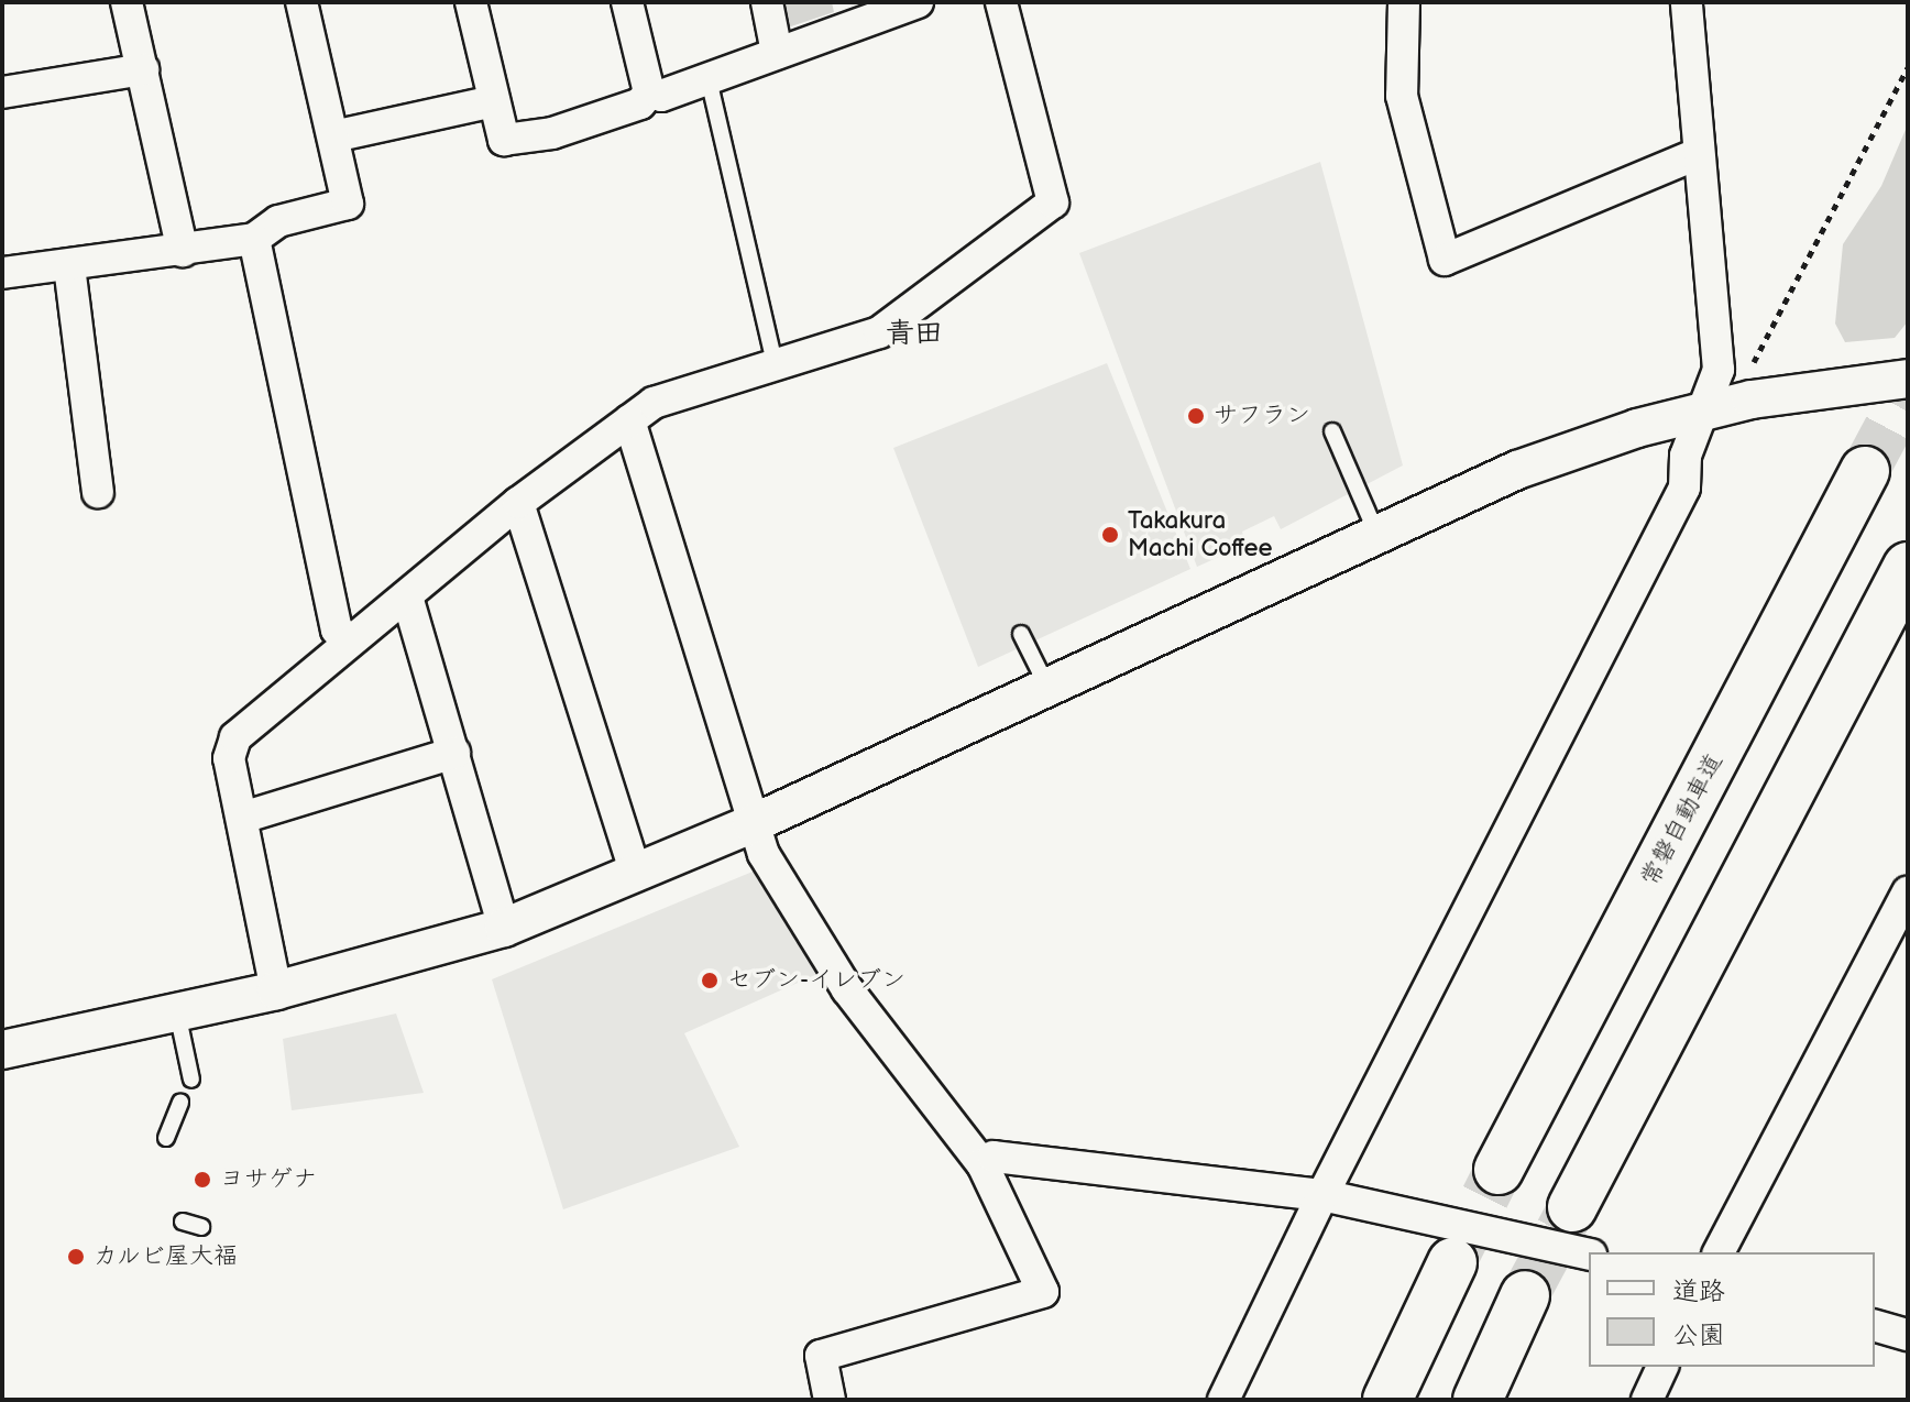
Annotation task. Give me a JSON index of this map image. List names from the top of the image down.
{
  "streets": {
    "highway": ["常磐自動車道"]
  },
  "districts": ["青田"],
  "places": [
    "サフラン",
    "Takakura Machi Coffee",
    "セブン-イレブン",
    "ヨサゲナ",
    "カルビ屋大福"
  ],
  "legend": ["道路", "公園"]
}
